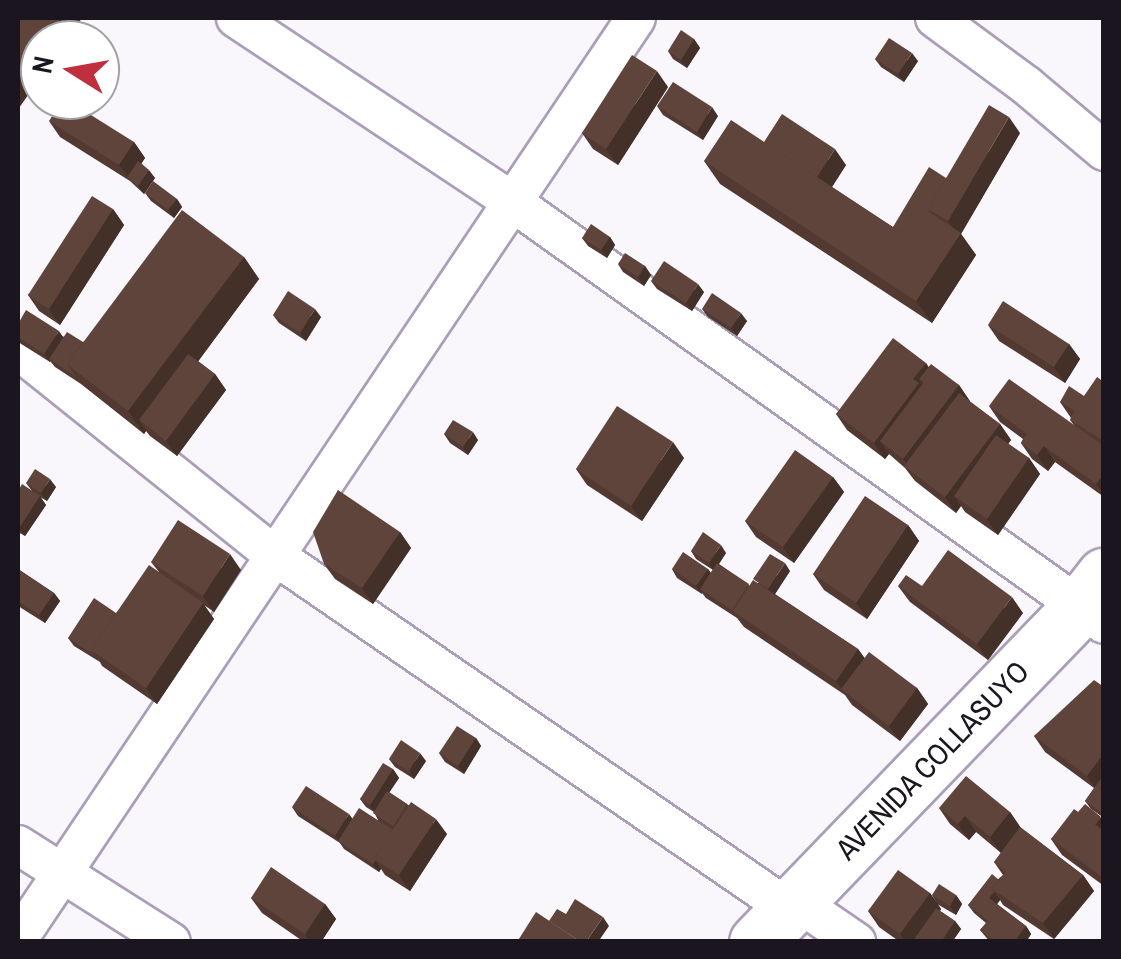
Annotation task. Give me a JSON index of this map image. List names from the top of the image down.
{
  "streets": {
    "street": ["AVENIDA COLLASUYO"]
  },
  "north": "left"
}
